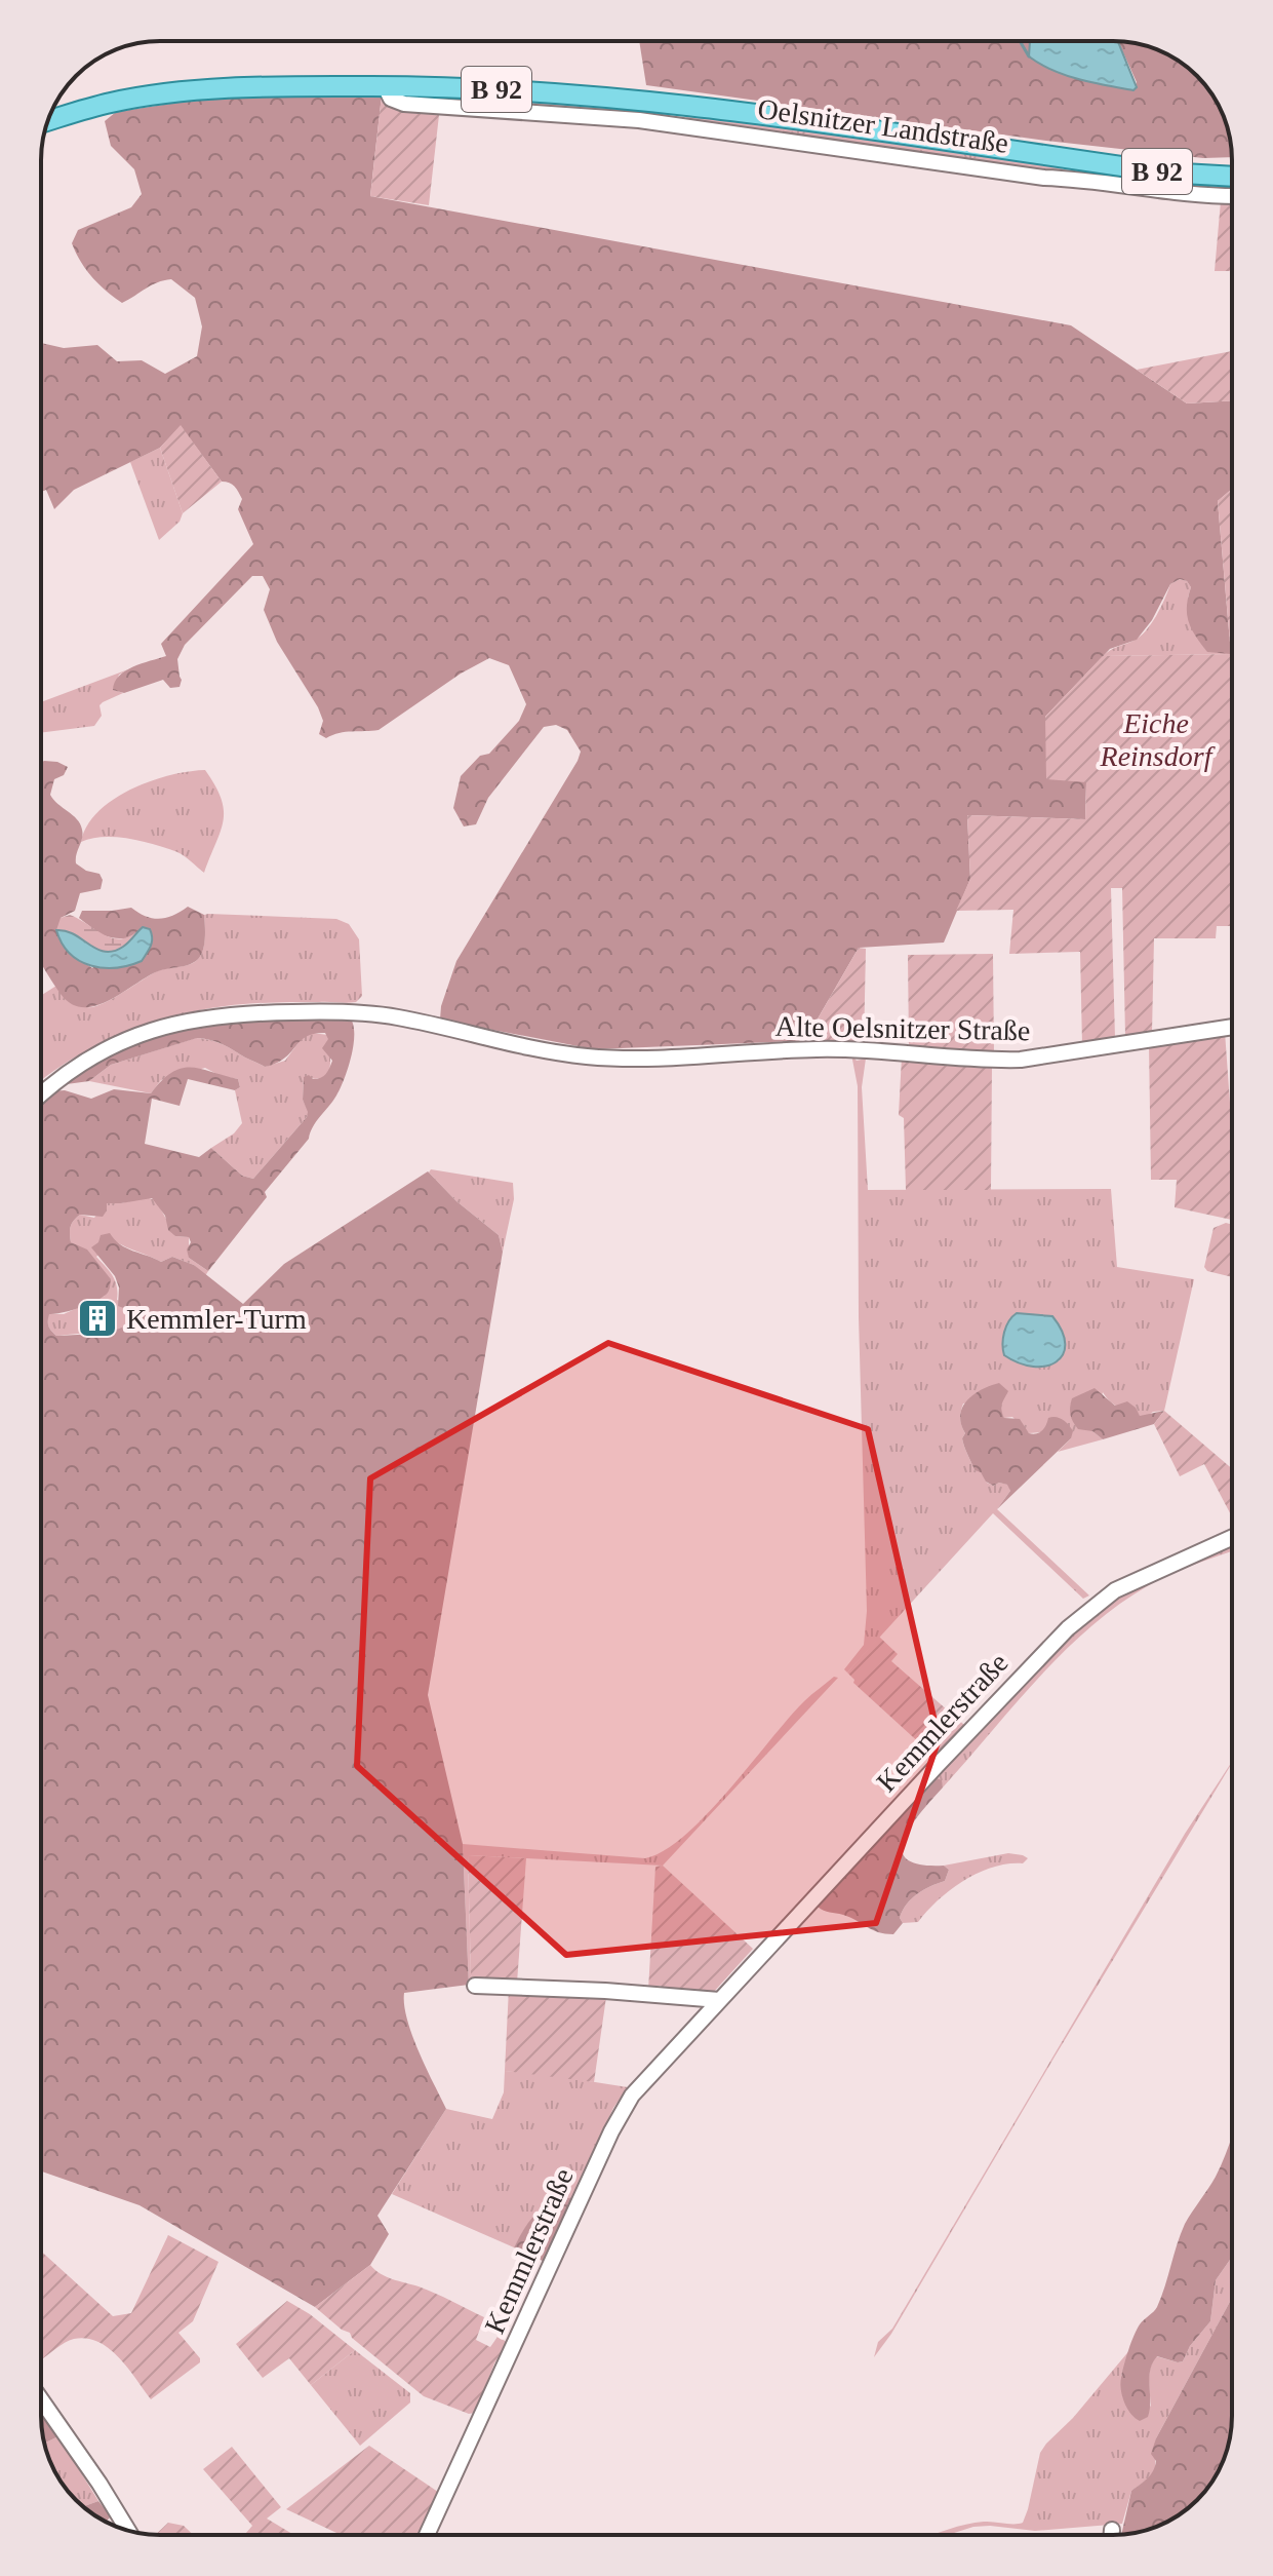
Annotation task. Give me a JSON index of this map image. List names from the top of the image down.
{
  "streets": {
    "main road": ["B 92", "Oelsnitzer Landstraße"],
    "street": ["Alte Oelsnitzer Straße", "Kemmlerstraße"]
  },
  "parks": ["Eiche Reinsdorf"],
  "places": {
    "building": ["Kemmler-Turm"]
  }
}
